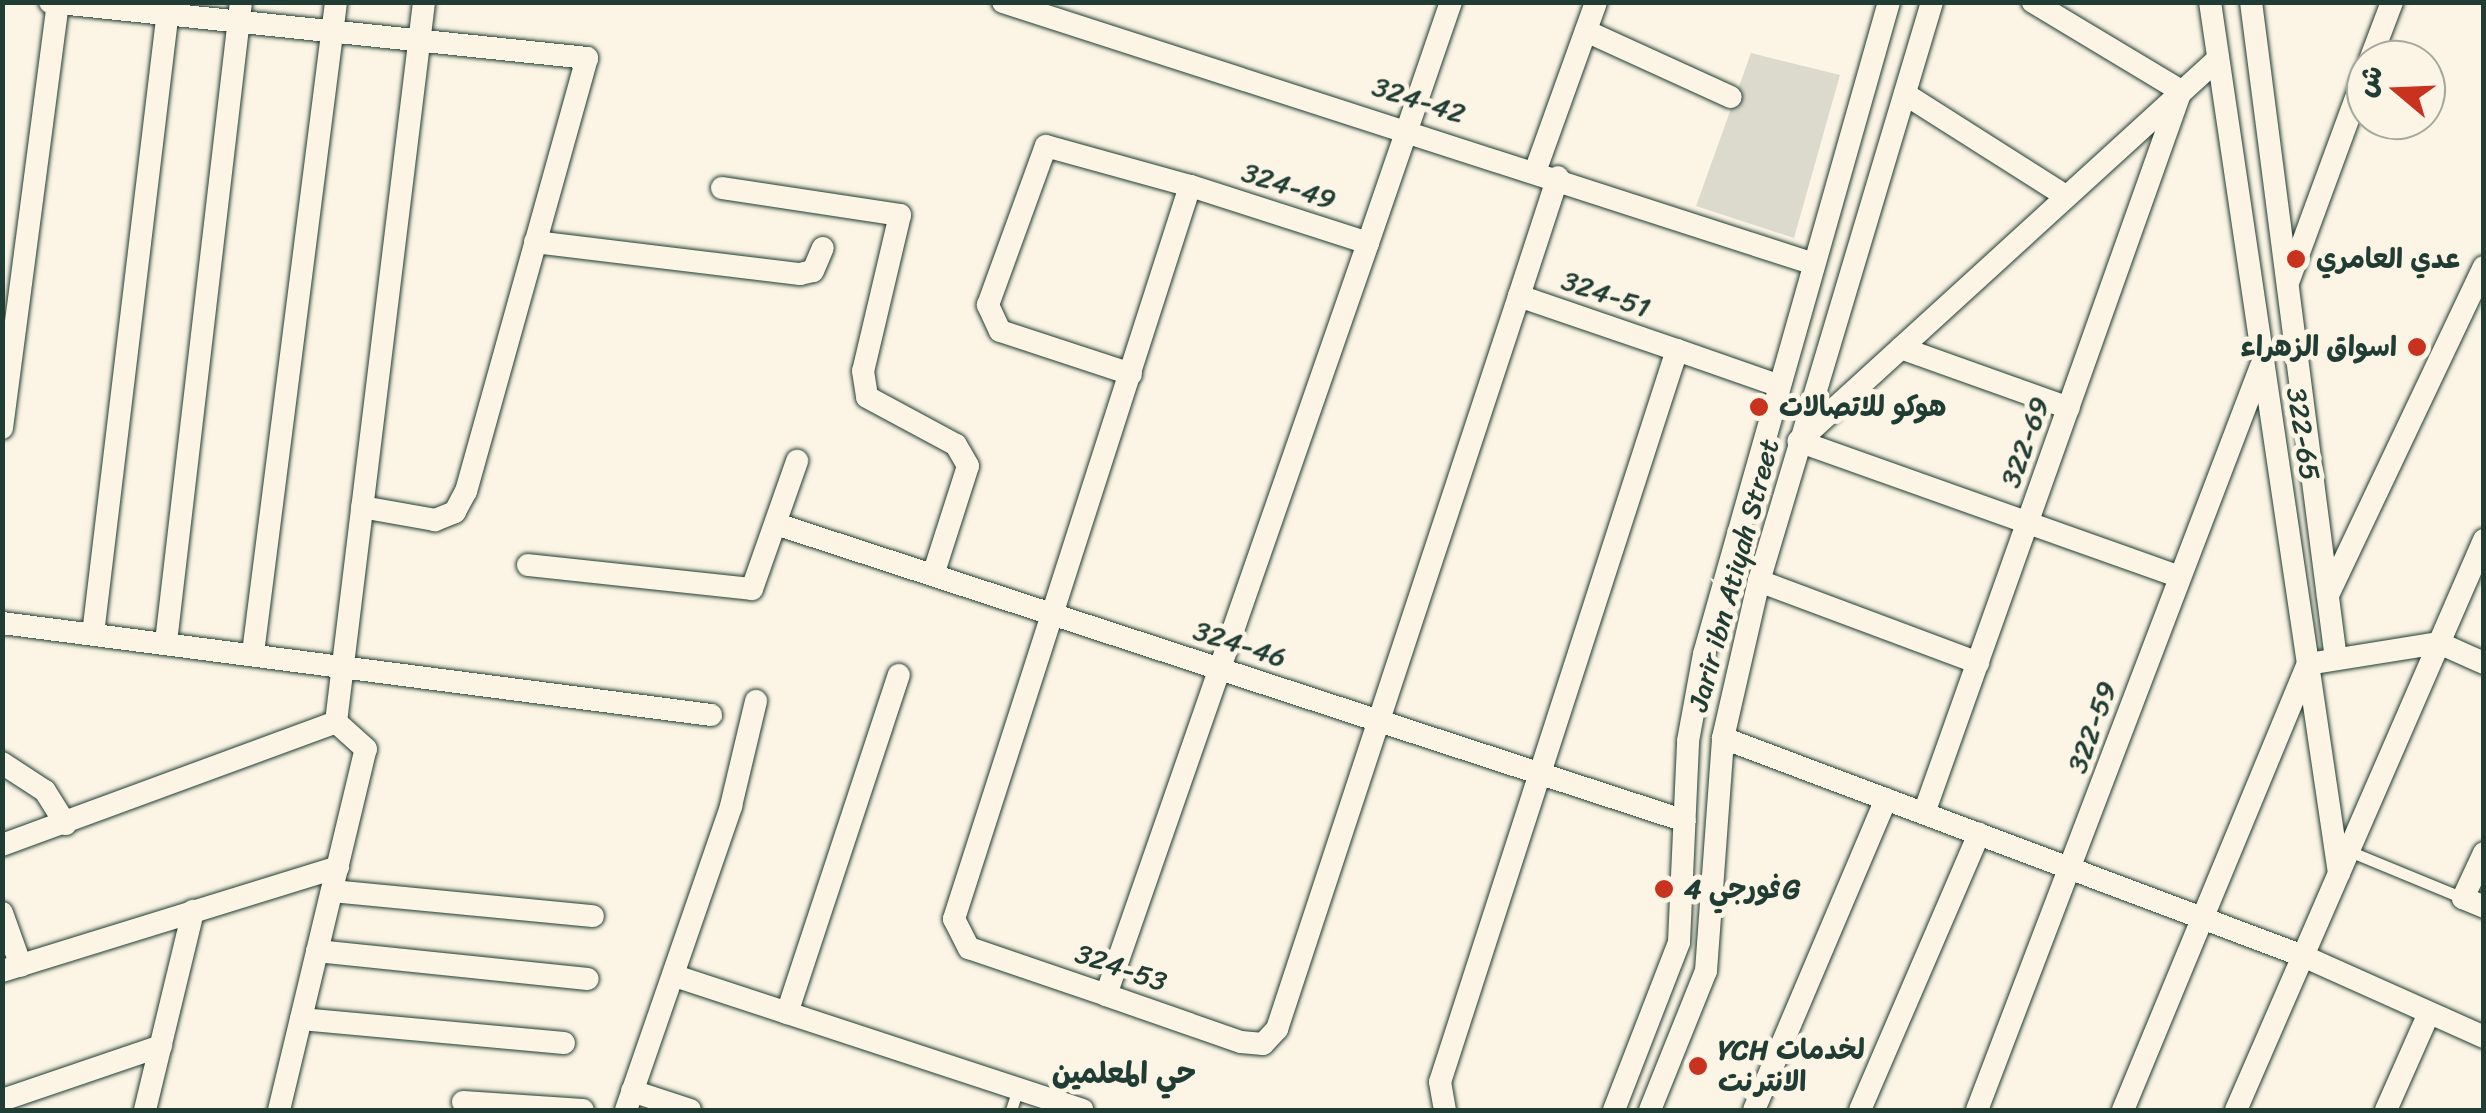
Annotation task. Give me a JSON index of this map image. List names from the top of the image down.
{
  "streets": {
    "street": [
      "324-42",
      "324-49",
      "324-51",
      "322-65",
      "322-69",
      "Jarir ibn Atiyah Street",
      "324-46",
      "322-59",
      "324-53"
    ]
  },
  "crossings": [
    ["324-42", "Jarir ibn Atiyah Street"],
    ["324-51", "Jarir ibn Atiyah Street"],
    ["324-51", "324-46"],
    ["324-51", "324-53"],
    ["322-65", "322-59"],
    ["Jarir ibn Atiyah Street", "324-46"],
    ["324-46", "324-53"]
  ],
  "districts": ["حي المعلمين"],
  "places": [
    "عدي العامري",
    "اسواق الزهراء",
    "هوكو للاتصالات",
    "فورجي 4G",
    "YCH لخدمات الانترنت"
  ],
  "north": "left"
}
